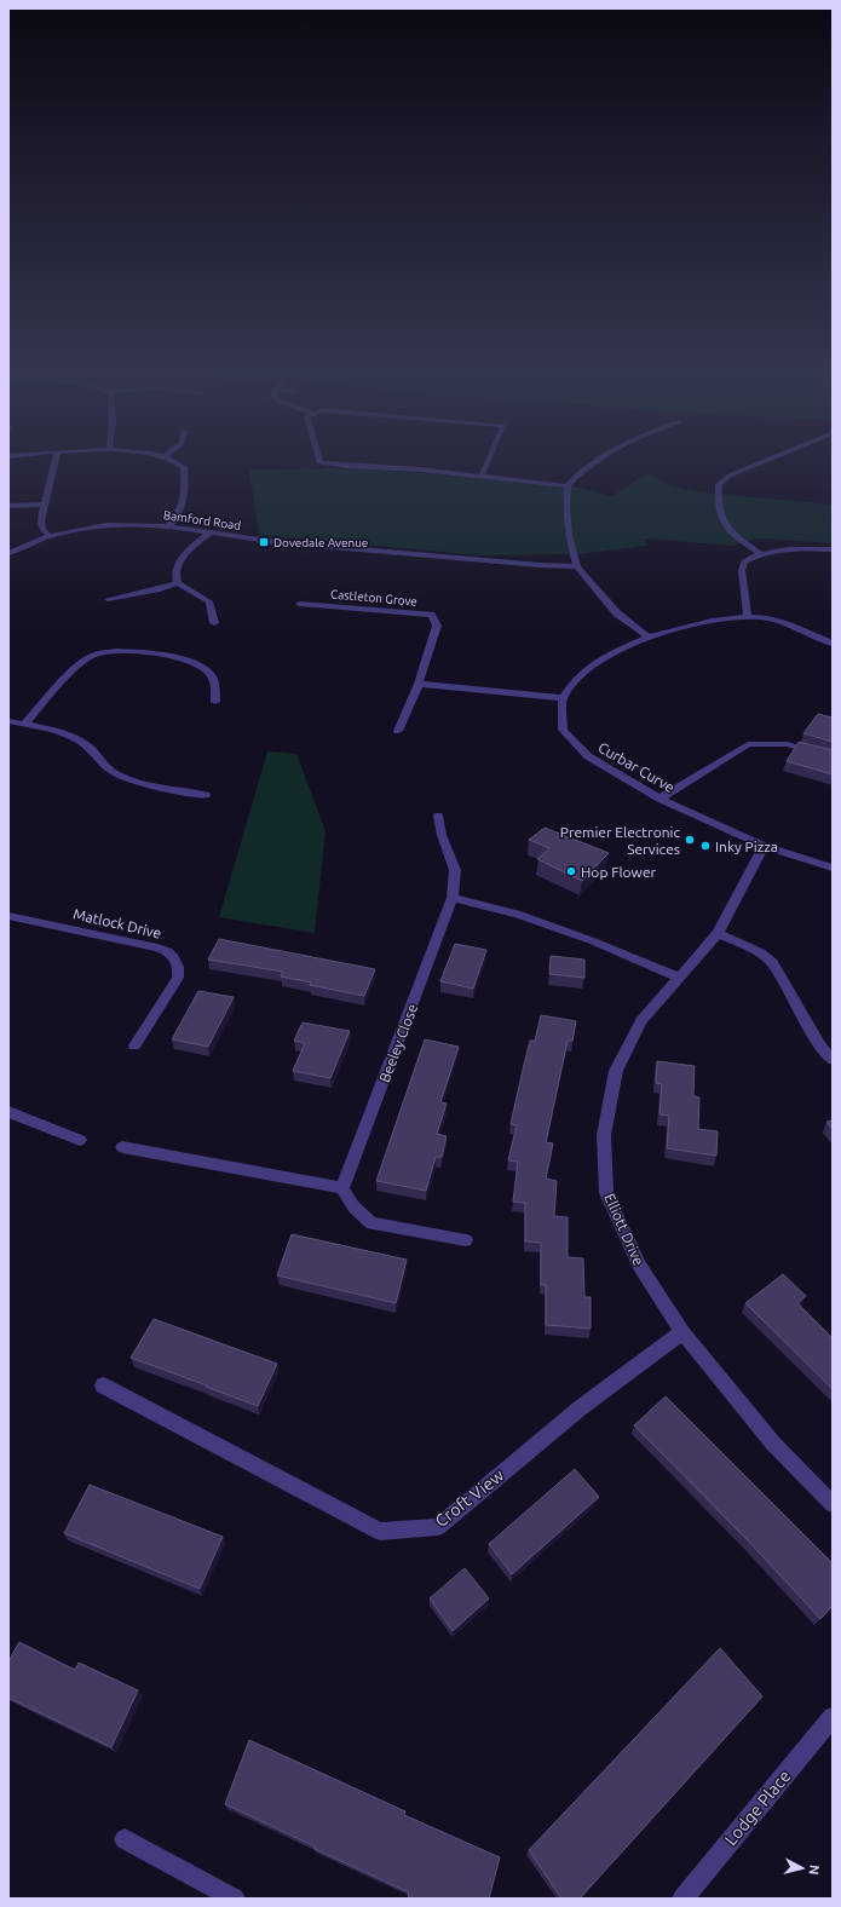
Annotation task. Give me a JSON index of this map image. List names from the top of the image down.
{
  "streets": {
    "street": [
      "Bamford Road",
      "Castleton Grove",
      "Curbar Curve",
      "Matlock Drive",
      "Beeley Close",
      "Elliott Drive",
      "Croft View",
      "Lodge Place"
    ]
  },
  "crossings": [
    ["Curbar Curve", "Elliott Drive"],
    ["Elliott Drive", "Croft View"]
  ],
  "places": {
    "transit": ["Dovedale Avenue"],
    "other": ["Premier Electronic Services", "Inky Pizza", "Hop Flower"]
  },
  "north": "right"
}
